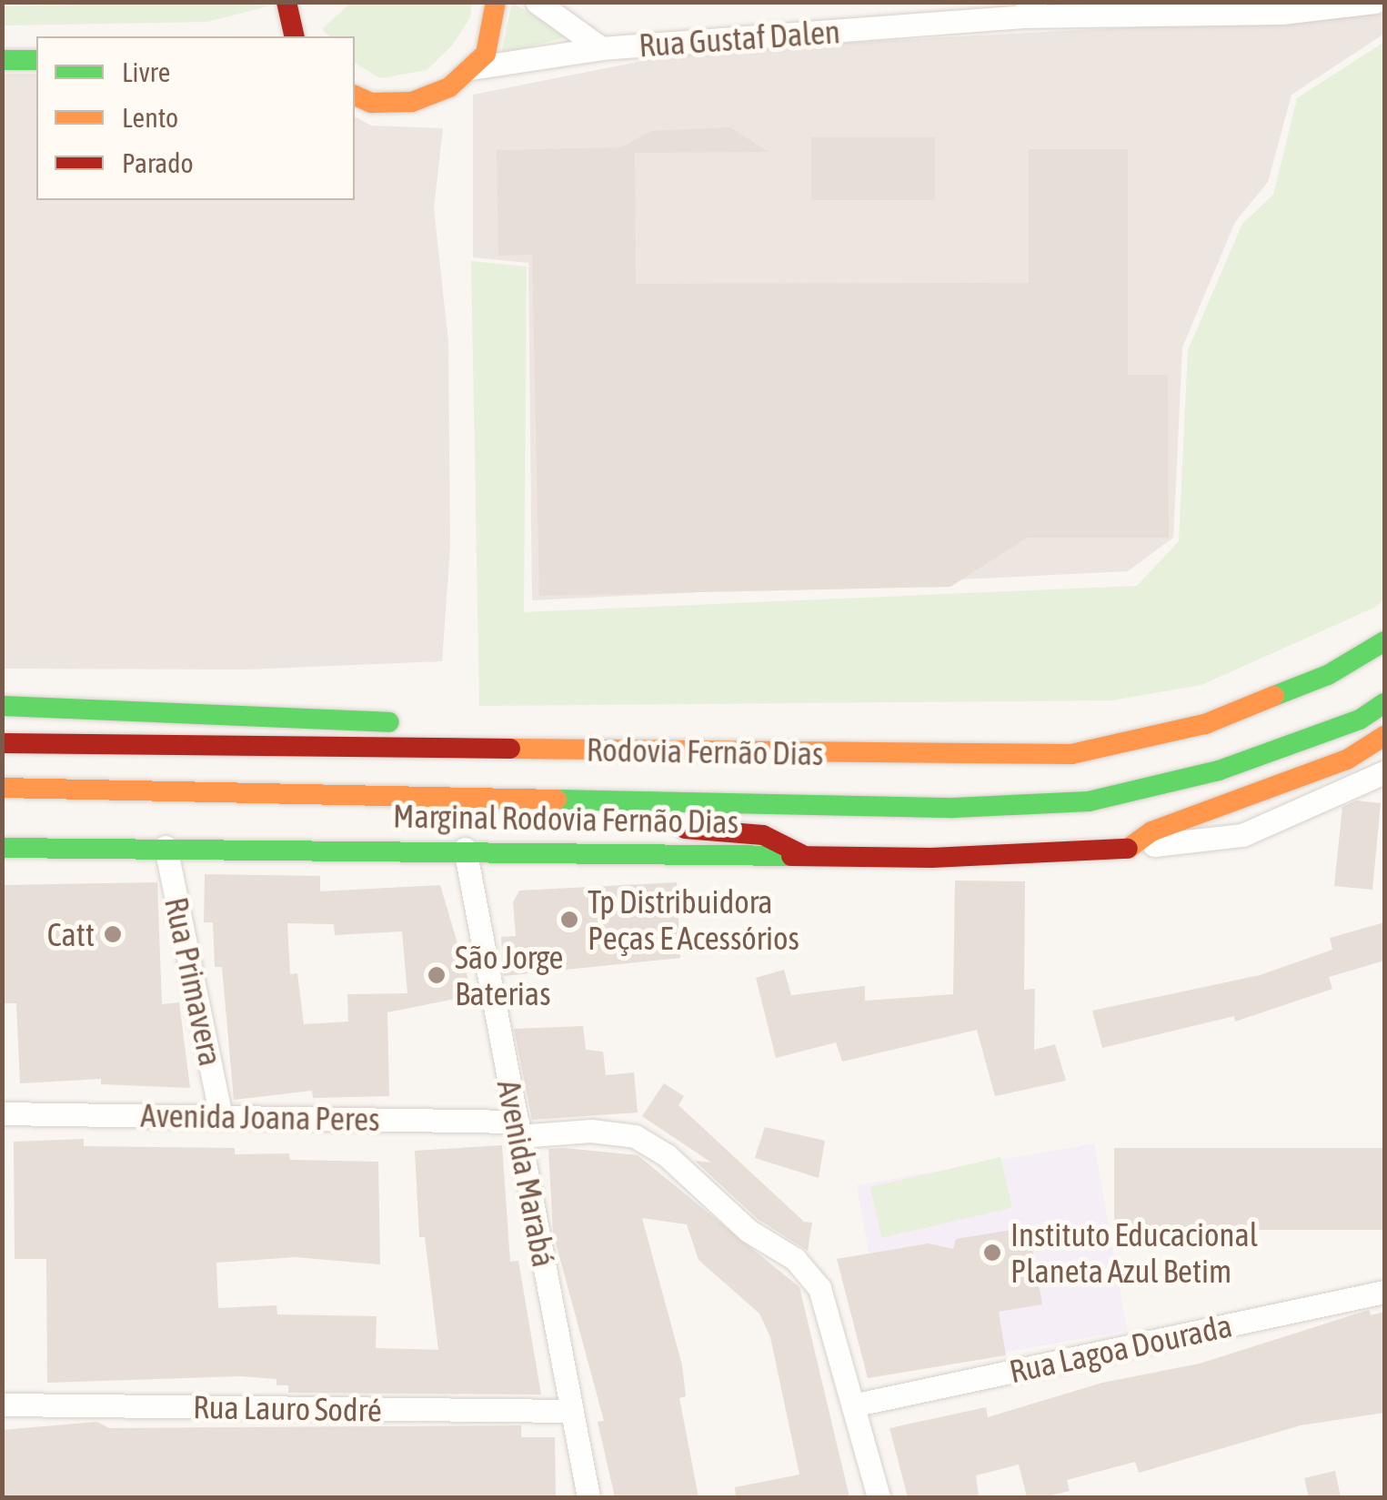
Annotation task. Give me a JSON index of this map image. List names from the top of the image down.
{
  "streets": {
    "main road": ["Rodovia Fernão Dias", "Marginal Rodovia Fernão Dias"],
    "street": [
      "Rua Gustaf Dalen",
      "Rua Primavera",
      "Avenida Joana Peres",
      "Avenida Marabá",
      "Rua Lagoa Dourada",
      "Rua Lauro Sodré"
    ]
  },
  "crossings": [
    ["Marginal Rodovia Fernão Dias", "Rua Primavera"],
    ["Marginal Rodovia Fernão Dias", "Avenida Marabá"],
    ["Rua Primavera", "Avenida Joana Peres"],
    ["Avenida Joana Peres", "Avenida Marabá"],
    ["Avenida Joana Peres", "Rua Lagoa Dourada"],
    ["Avenida Marabá", "Rua Lauro Sodré"]
  ],
  "places": [
    "Tp Distribuidora Peças E Acessórios",
    "Catt",
    "São Jorge Baterias",
    "Instituto Educacional Planeta Azul Betim"
  ],
  "legend": ["Livre", "Lento", "Parado"]
}
